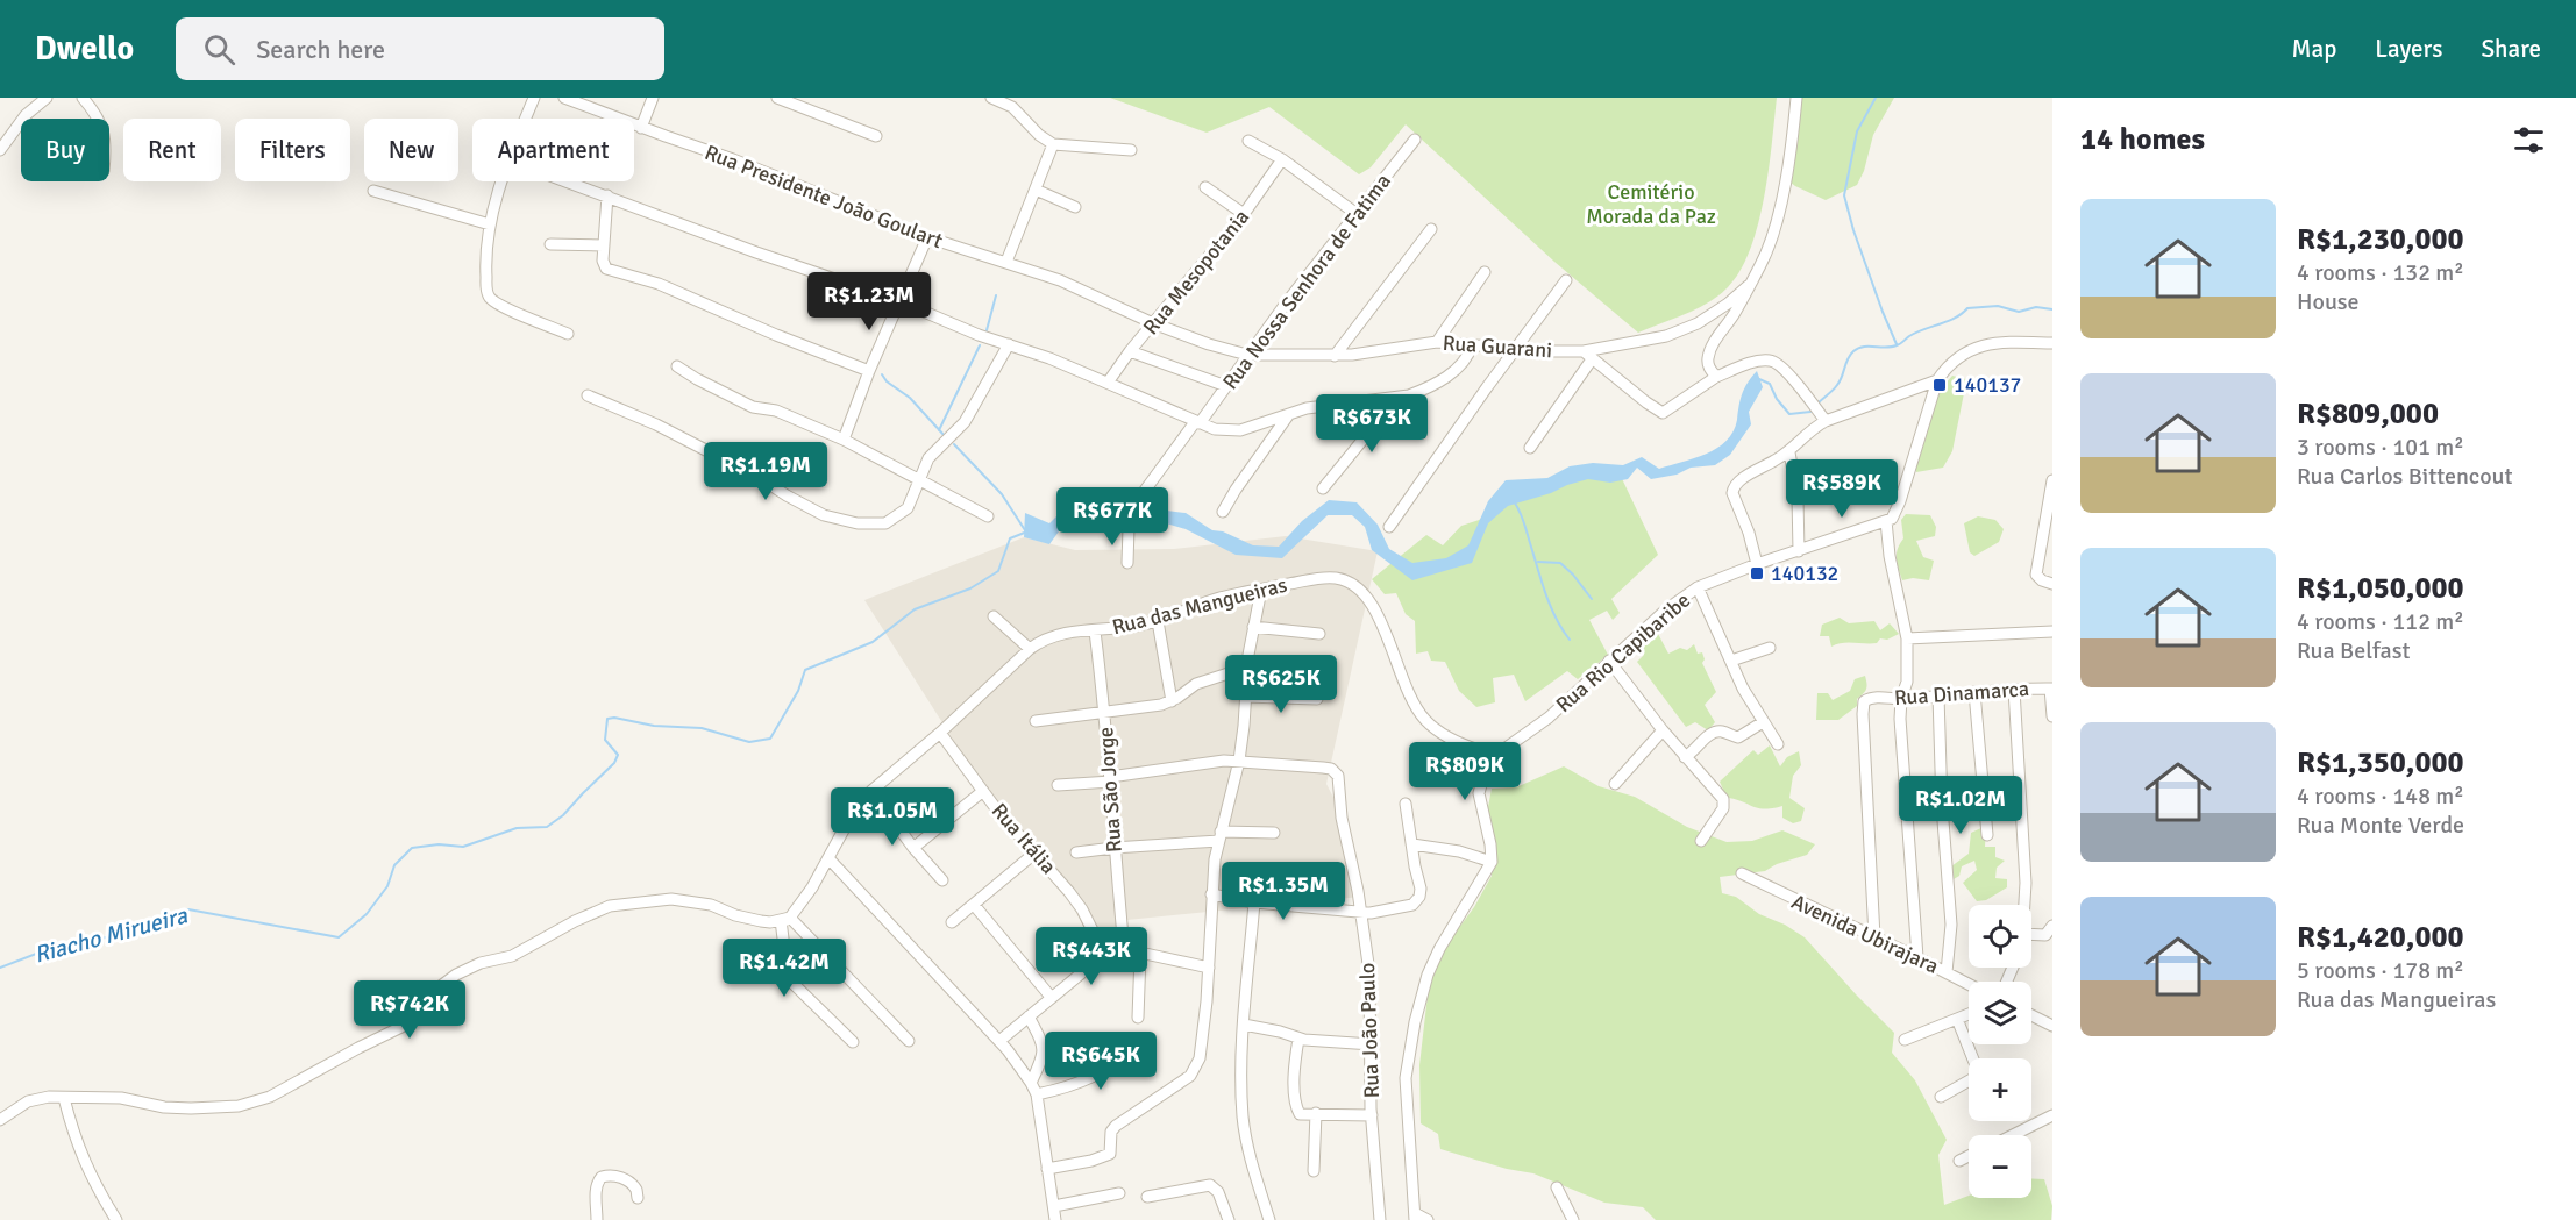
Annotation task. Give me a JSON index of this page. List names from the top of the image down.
{
  "streets": {
    "street": [
      "Rua Presidente João Goulart",
      "Rua Mesopotania",
      "Rua Nossa Senhora de Fatima",
      "Rua Guarani",
      "Rua das Mangueiras",
      "Rua Rio Capibaribe",
      "Rua Dinamarca",
      "Rua São Jorge",
      "Rua Itália",
      "Avenida Ubirajara",
      "Rua João Paulo"
    ]
  },
  "crossings": [
    ["Rua Presidente João Goulart", "Rua Mesopotania"],
    ["Rua Presidente João Goulart", "Rua Guarani"],
    ["Rua Mesopotania", "Rua Guarani"],
    ["Rua Nossa Senhora de Fatima", "Rua Guarani"],
    ["Rua das Mangueiras", "Rua Rio Capibaribe"],
    ["Rua das Mangueiras", "Rua São Jorge"],
    ["Rua das Mangueiras", "Rua Itália"],
    ["Rua Dinamarca", "Avenida Ubirajara"]
  ],
  "water": ["Riacho Mirueira"],
  "parks": ["Cemitério Morada da Paz"],
  "places": {
    "transit": ["140137", "140132"]
  },
  "page": {
    "header": "Dwello",
    "search": "Search here",
    "nav": ["Map", "Layers", "Share"],
    "heading": "14 homes",
    "chip": [
      "Buy",
      "Rent",
      "Filters",
      "New",
      "Apartment"
    ],
    "list": [
      {
        "name": "R$1,230,000",
        "note": "4 rooms · 132 m² · House"
      },
      {
        "name": "R$809,000",
        "note": "3 rooms · 101 m² · Rua Carlos Bittencout"
      },
      {
        "name": "R$1,050,000",
        "note": "4 rooms · 112 m² · Rua Belfast"
      },
      {
        "name": "R$1,350,000",
        "note": "4 rooms · 148 m² · Rua Monte Verde"
      },
      {
        "name": "R$1,420,000",
        "note": "5 rooms · 178 m² · Rua das Mangueiras"
      }
    ],
    "price": [
      "R$1.23M",
      "R$673K",
      "R$1.19M",
      "R$589K",
      "R$677K",
      "R$625K",
      "R$809K",
      "R$1.02M",
      "R$1.05M",
      "R$1.35M",
      "R$443K",
      "R$1.42M",
      "R$742K",
      "R$645K"
    ],
    "map_buttons": ["+", "−"]
  }
}
